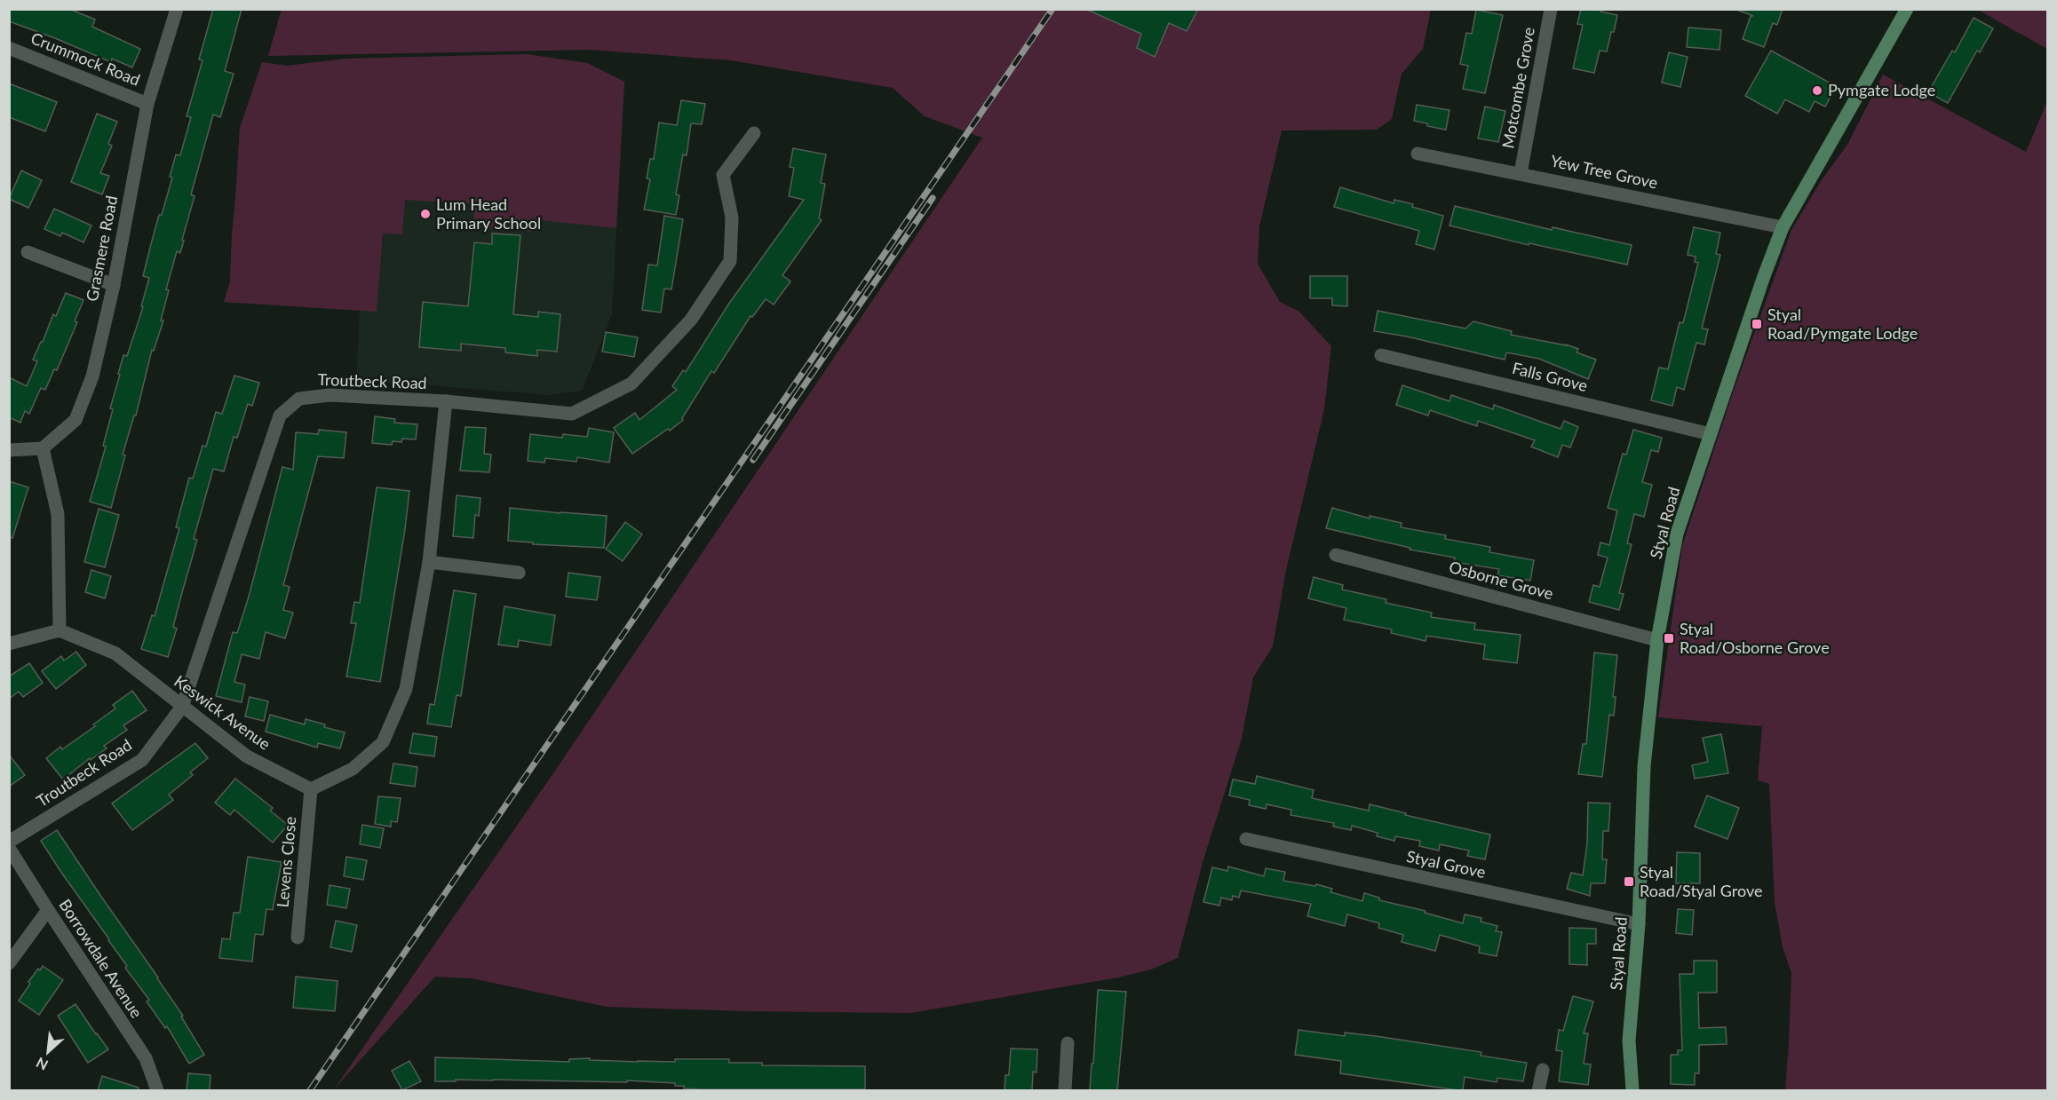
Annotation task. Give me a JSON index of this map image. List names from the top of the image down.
{
  "streets": {
    "main road": ["Styal Road"],
    "street": [
      "Crummock Road",
      "Motcombe Grove",
      "Yew Tree Grove",
      "Grasmere Road",
      "Falls Grove",
      "Troutbeck Road",
      "Osborne Grove",
      "Keswick Avenue",
      "Levens Close",
      "Styal Grove",
      "Borrowdale Avenue"
    ]
  },
  "crossings": [
    ["Crummock Road", "Grasmere Road"],
    ["Motcombe Grove", "Yew Tree Grove"],
    ["Yew Tree Grove", "Styal Road"],
    ["Falls Grove", "Styal Road"],
    ["Troutbeck Road", "Keswick Avenue"],
    ["Styal Road", "Osborne Grove"],
    ["Styal Road", "Styal Grove"],
    ["Keswick Avenue", "Levens Close"]
  ],
  "places": {
    "other": ["Pymgate Lodge", "Lum Head Primary School"],
    "transit": ["Styal Road/Pymgate Lodge", "Styal Road/Osborne Grove", "Styal Road/Styal Grove"]
  },
  "north": "bottom left"
}
